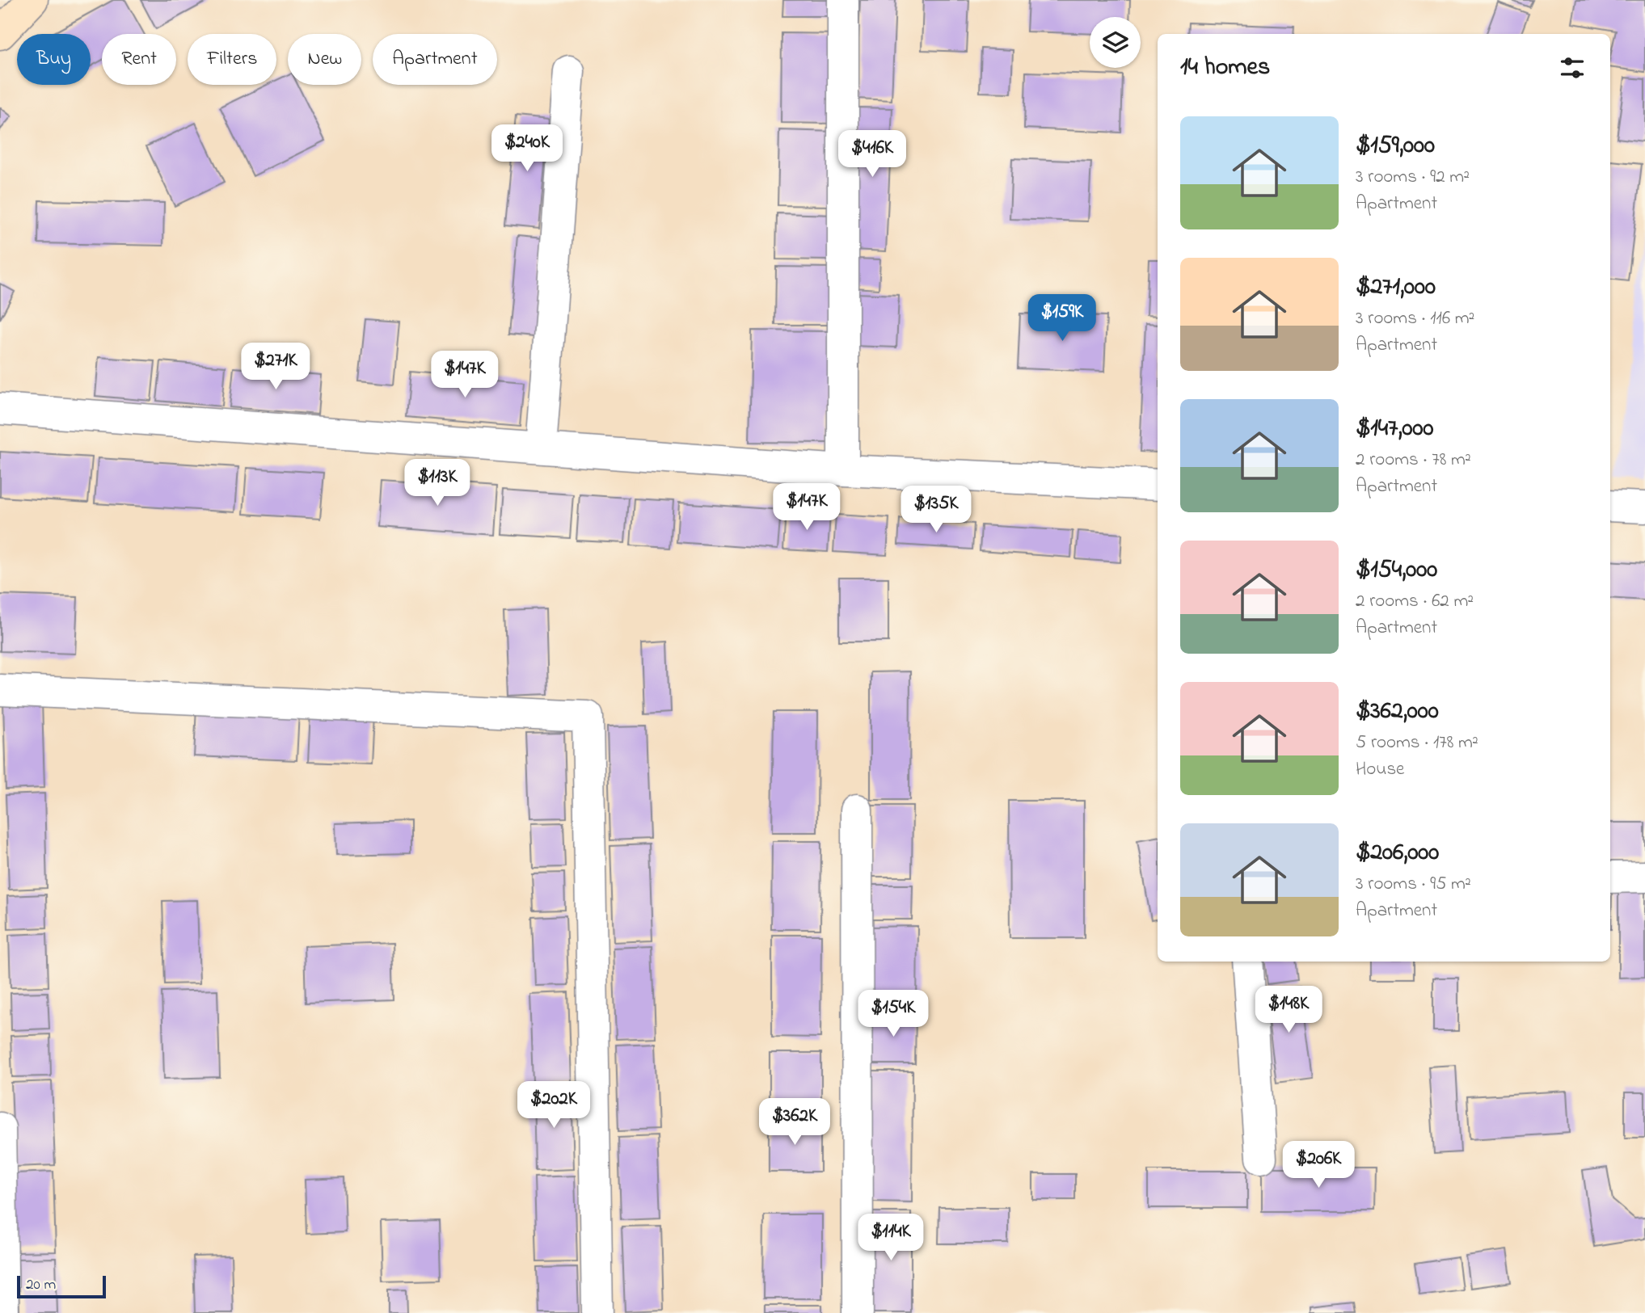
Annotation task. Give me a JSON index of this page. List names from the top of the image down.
{
  "scale_bar": "20 m",
  "page": {
    "chip": [
      "Buy",
      "Rent",
      "Filters",
      "New",
      "Apartment"
    ],
    "heading": "14 homes",
    "list": [
      {
        "name": "$159,000",
        "note": "3 rooms · 92 m² · Apartment"
      },
      {
        "name": "$271,000",
        "note": "3 rooms · 116 m² · Apartment"
      },
      {
        "name": "$147,000",
        "note": "2 rooms · 78 m² · Apartment"
      },
      {
        "name": "$154,000",
        "note": "2 rooms · 62 m² · Apartment"
      },
      {
        "name": "$362,000",
        "note": "5 rooms · 178 m² · House"
      },
      {
        "name": "$206,000",
        "note": "3 rooms · 95 m² · Apartment"
      }
    ],
    "price": [
      "$240K",
      "$416K",
      "$159K",
      "$271K",
      "$147K",
      "$113K",
      "$147K",
      "$135K",
      "$148K",
      "$154K",
      "$202K",
      "$362K",
      "$206K",
      "$114K"
    ],
    "scale": "20 m"
  }
}
